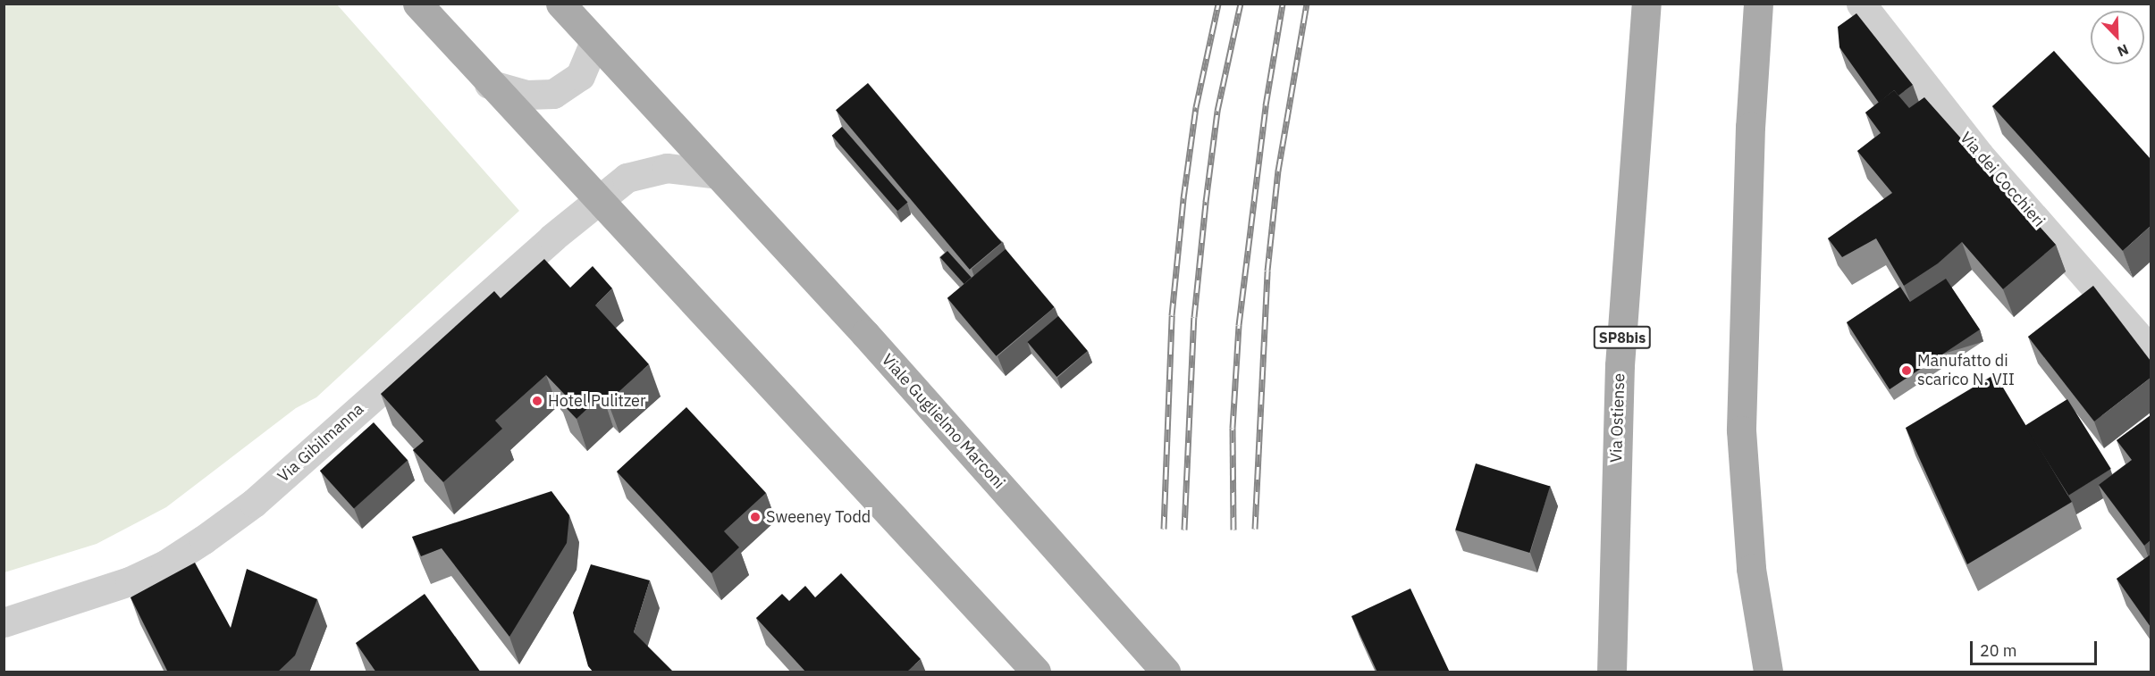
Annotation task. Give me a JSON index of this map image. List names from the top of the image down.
{
  "streets": {
    "main road": ["SP8bis", "Via Ostiense", "Viale Guglielmo Marconi"],
    "street": ["Via dei Cocchieri", "Via Gibilmanna"]
  },
  "places": ["Manufatto di scarico N. VII", "Hotel Pulitzer", "Sweeney Todd"],
  "scale_bar": "20 m",
  "north": "bottom right"
}
